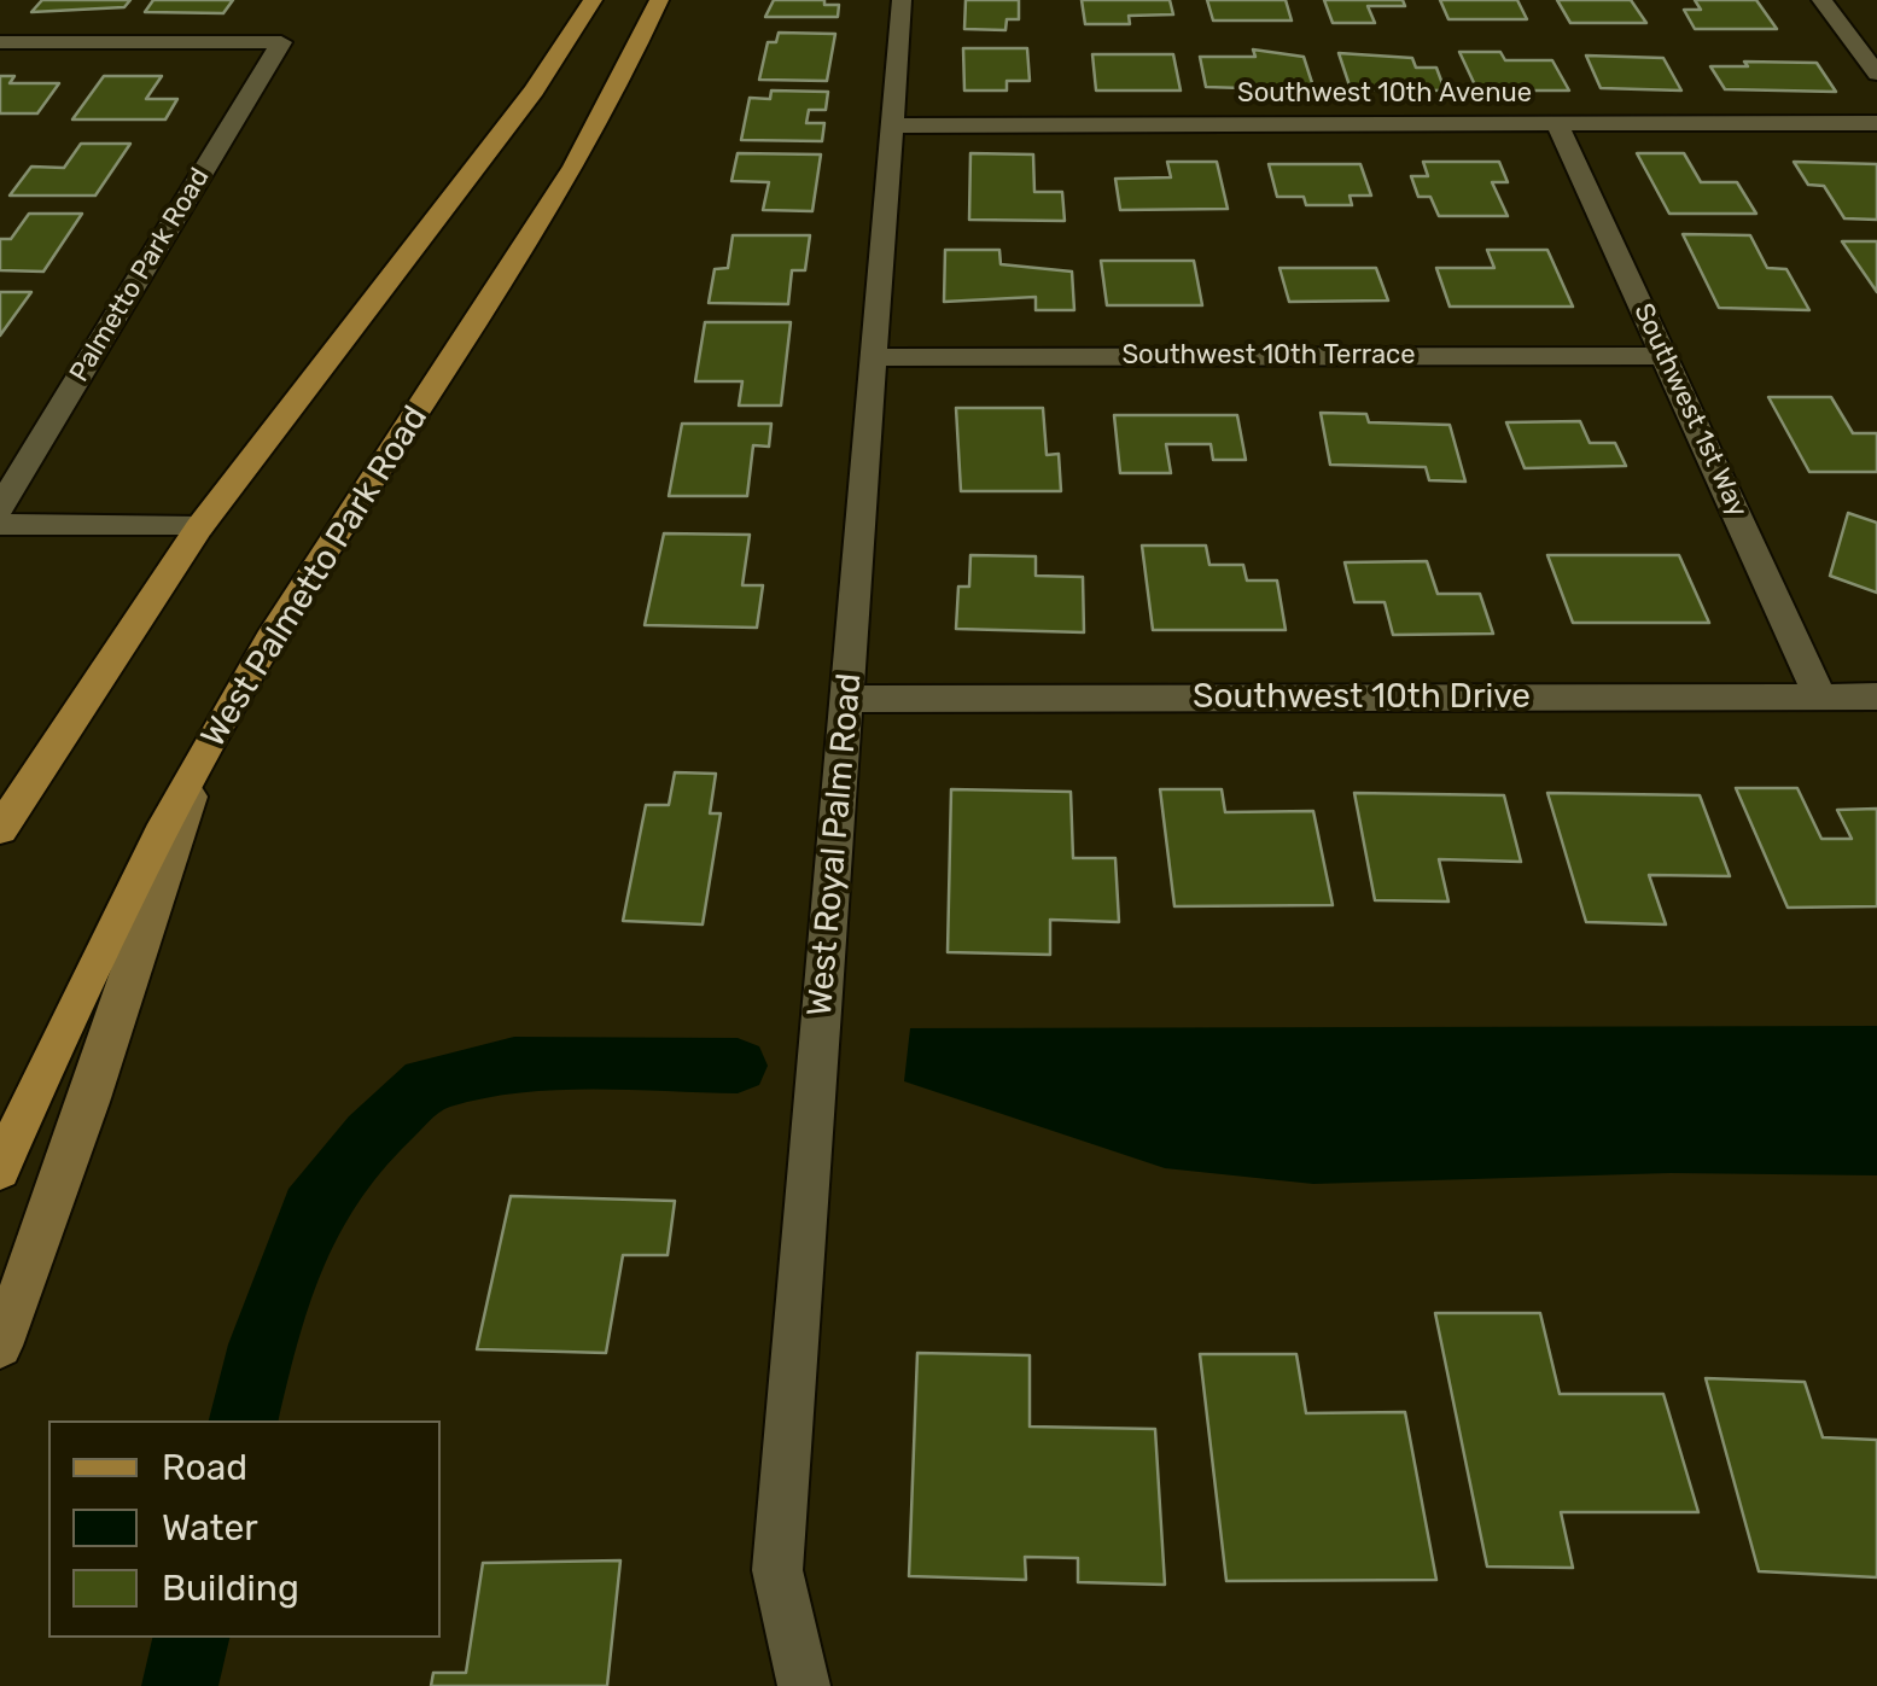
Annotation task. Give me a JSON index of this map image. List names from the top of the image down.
{
  "streets": {
    "main road": ["West Palmetto Park Road"],
    "street": [
      "Southwest 10th Avenue",
      "Palmetto Park Road",
      "Southwest 10th Terrace",
      "Southwest 1st Way",
      "Southwest 10th Drive",
      "West Royal Palm Road"
    ]
  },
  "crossings": [
    ["Southwest 10th Avenue", "Southwest 1st Way"],
    ["Southwest 10th Avenue", "West Royal Palm Road"],
    ["Southwest 10th Terrace", "Southwest 1st Way"],
    ["Southwest 10th Terrace", "West Royal Palm Road"],
    ["Southwest 1st Way", "Southwest 10th Drive"],
    ["Southwest 10th Drive", "West Royal Palm Road"]
  ],
  "legend": ["Road", "Water", "Building"]
}
